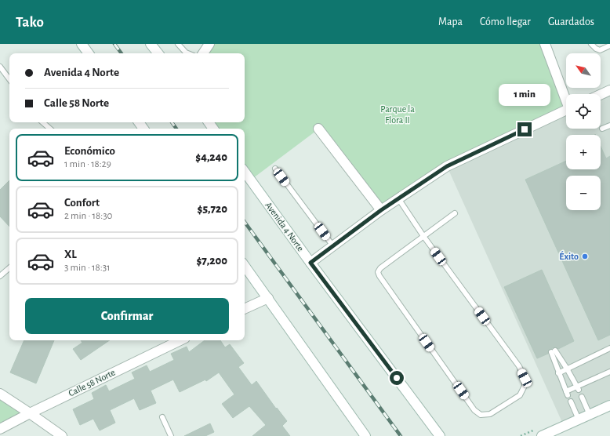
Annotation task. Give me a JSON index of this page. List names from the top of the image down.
{
  "streets": {
    "street": ["Avenida 4 Norte", "Calle 58 Norte"]
  },
  "parks": ["Parque la Flora II"],
  "places": ["Éxito"],
  "north": "top left",
  "page": {
    "header": "Tako",
    "nav": ["Mapa", "Cómo llegar", "Guardados"],
    "map_buttons": ["+", "−"],
    "banner": ["Avenida 4 Norte", "Calle 58 Norte"],
    "bubble": "1 min",
    "list": [
      {
        "name": "Económico",
        "note": "1 min · 18:29",
        "value": "$4,240"
      },
      {
        "name": "Confort",
        "note": "2 min · 18:30",
        "value": "$5,720"
      },
      {
        "name": "XL",
        "note": "3 min · 18:31",
        "value": "$7,200"
      }
    ],
    "buttons": "Confirmar"
  }
}
